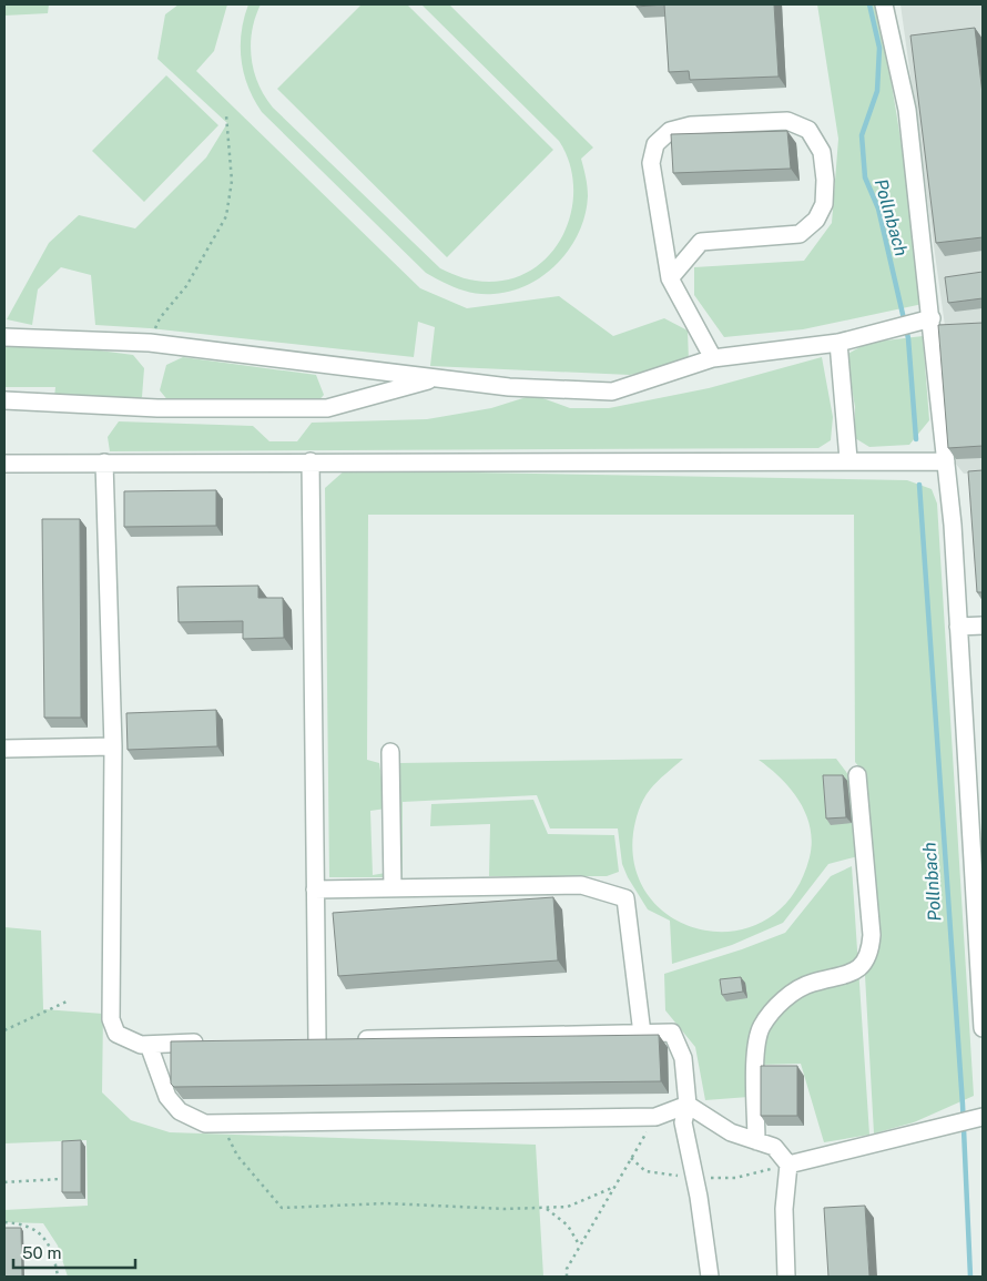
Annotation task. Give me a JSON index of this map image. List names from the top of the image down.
{
  "water": ["Pollnbach"],
  "scale_bar": "50 m"
}
